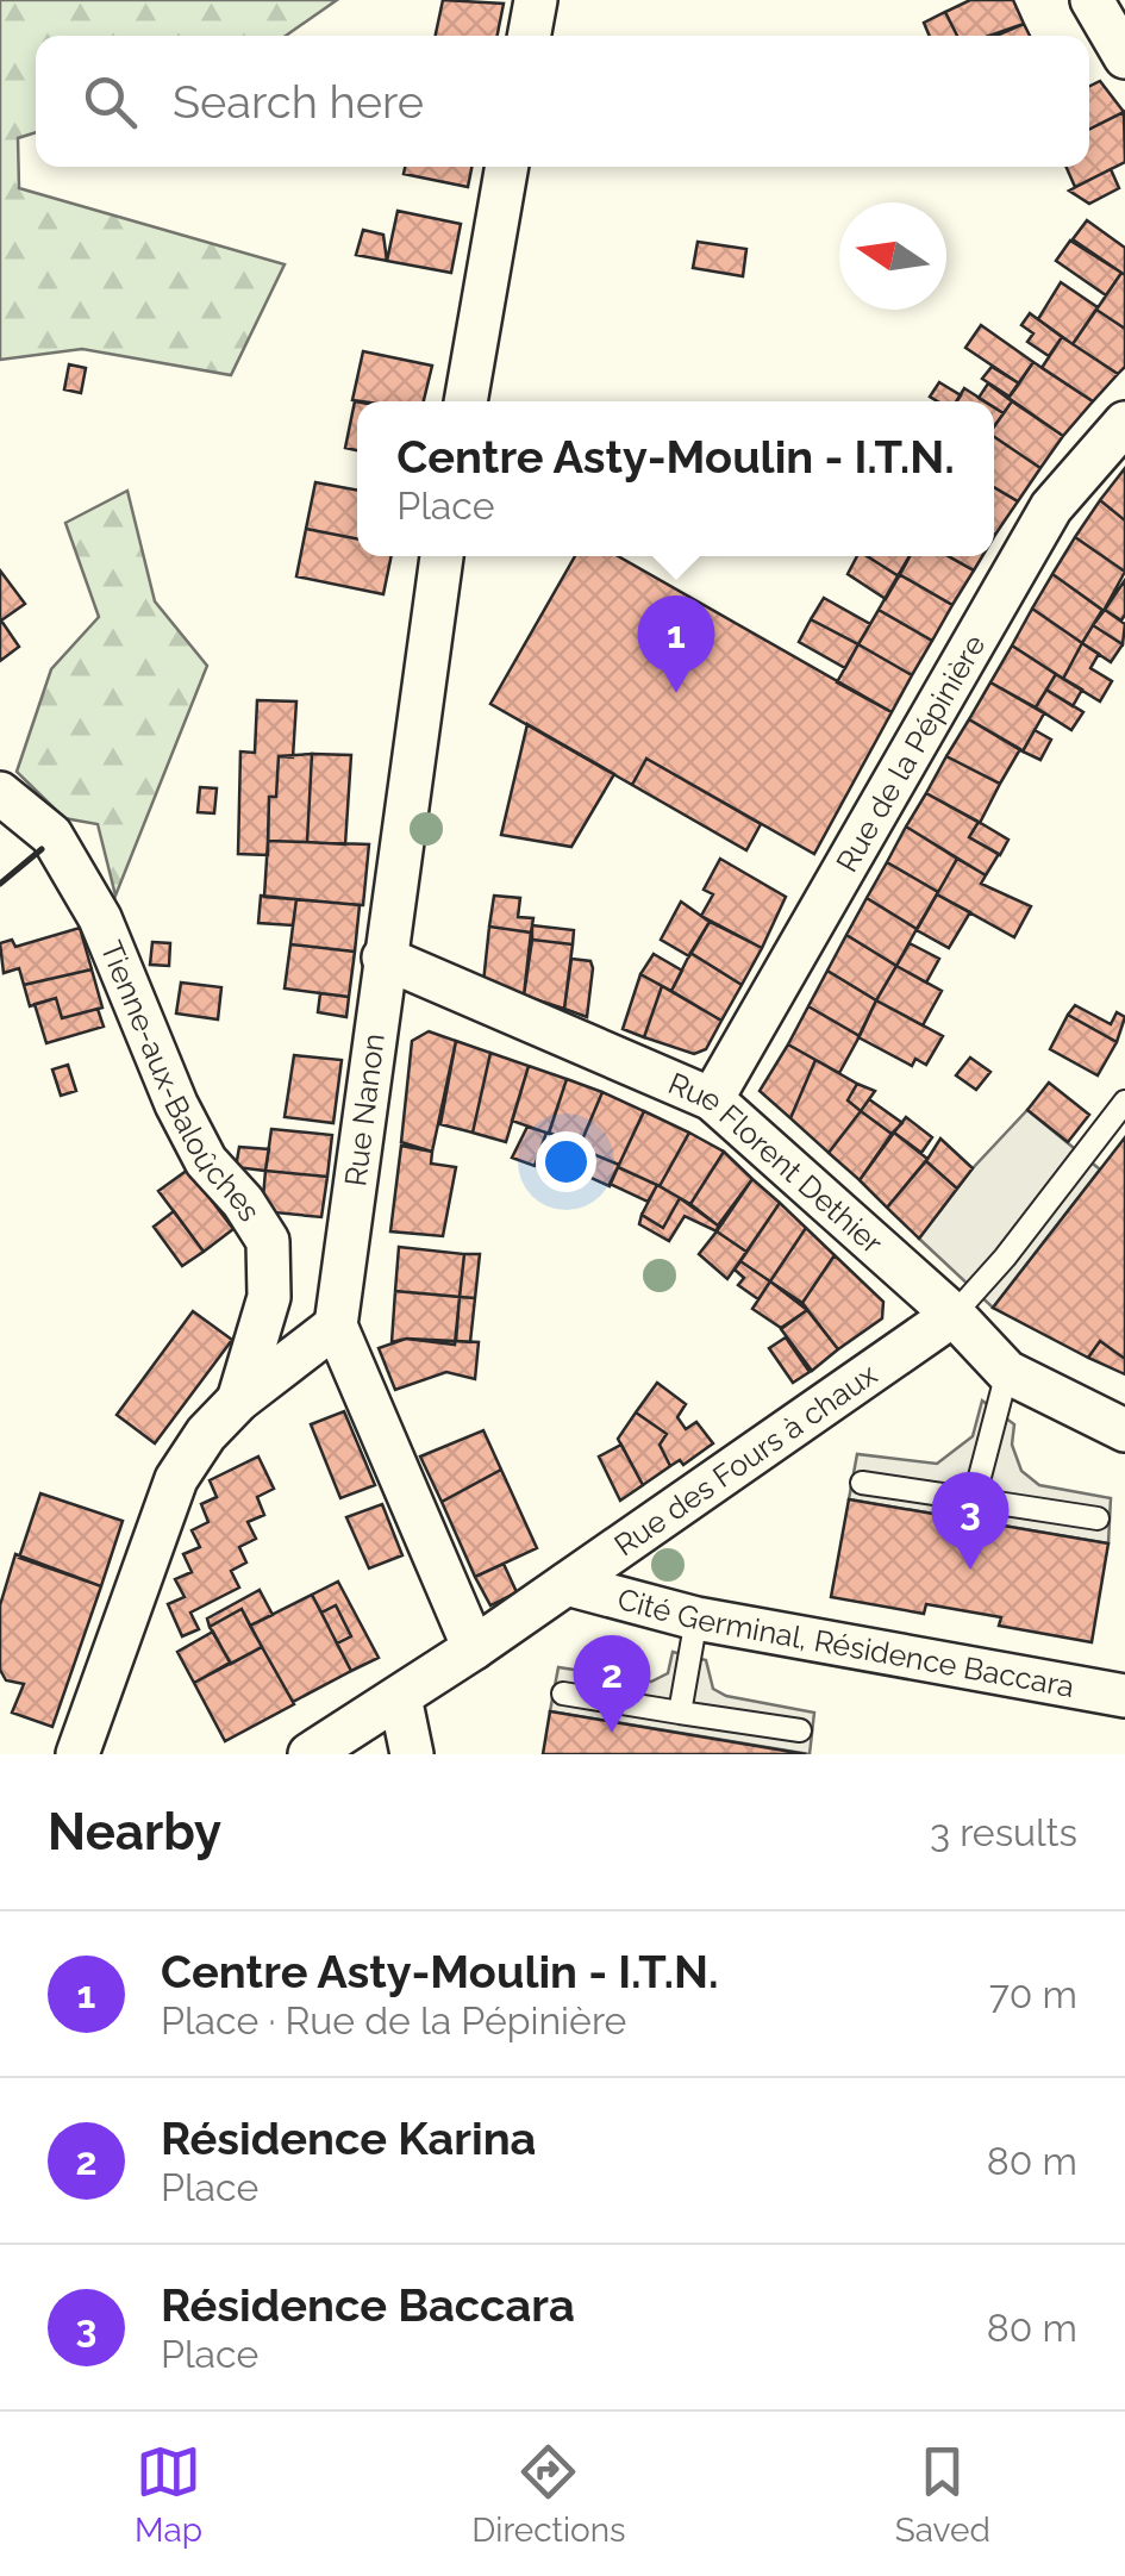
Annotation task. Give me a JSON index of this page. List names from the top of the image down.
{
  "streets": {
    "street": [
      "Rue de la Pépinière",
      "Tienne-aux-Baloûches",
      "Rue Nanon",
      "Rue Florent Dethier",
      "Rue des Fours à chaux",
      "Cité Germinal, Résidence Baccara"
    ]
  },
  "crossings": [
    ["Rue de la Pépinière", "Rue Florent Dethier"],
    ["Rue Nanon", "Rue Florent Dethier"],
    ["Rue Florent Dethier", "Rue des Fours à chaux"],
    ["Rue des Fours à chaux", "Cité Germinal, Résidence Baccara"]
  ],
  "north": "left",
  "page": {
    "search": "Search here",
    "popup": ["Centre Asty-Moulin - I.T.N.", "Place"],
    "pins": ["1", "3", "2"],
    "heading": ["Nearby", "3 results"],
    "list": [
      {
        "mark": "1",
        "name": "Centre Asty-Moulin - I.T.N.",
        "note": "Place · Rue de la Pépinière",
        "value": "70 m"
      },
      {
        "mark": "2",
        "name": "Résidence Karina",
        "note": "Place",
        "value": "80 m"
      },
      {
        "mark": "3",
        "name": "Résidence Baccara",
        "note": "Place",
        "value": "80 m"
      }
    ],
    "nav": ["Map", "Directions", "Saved"]
  }
}
